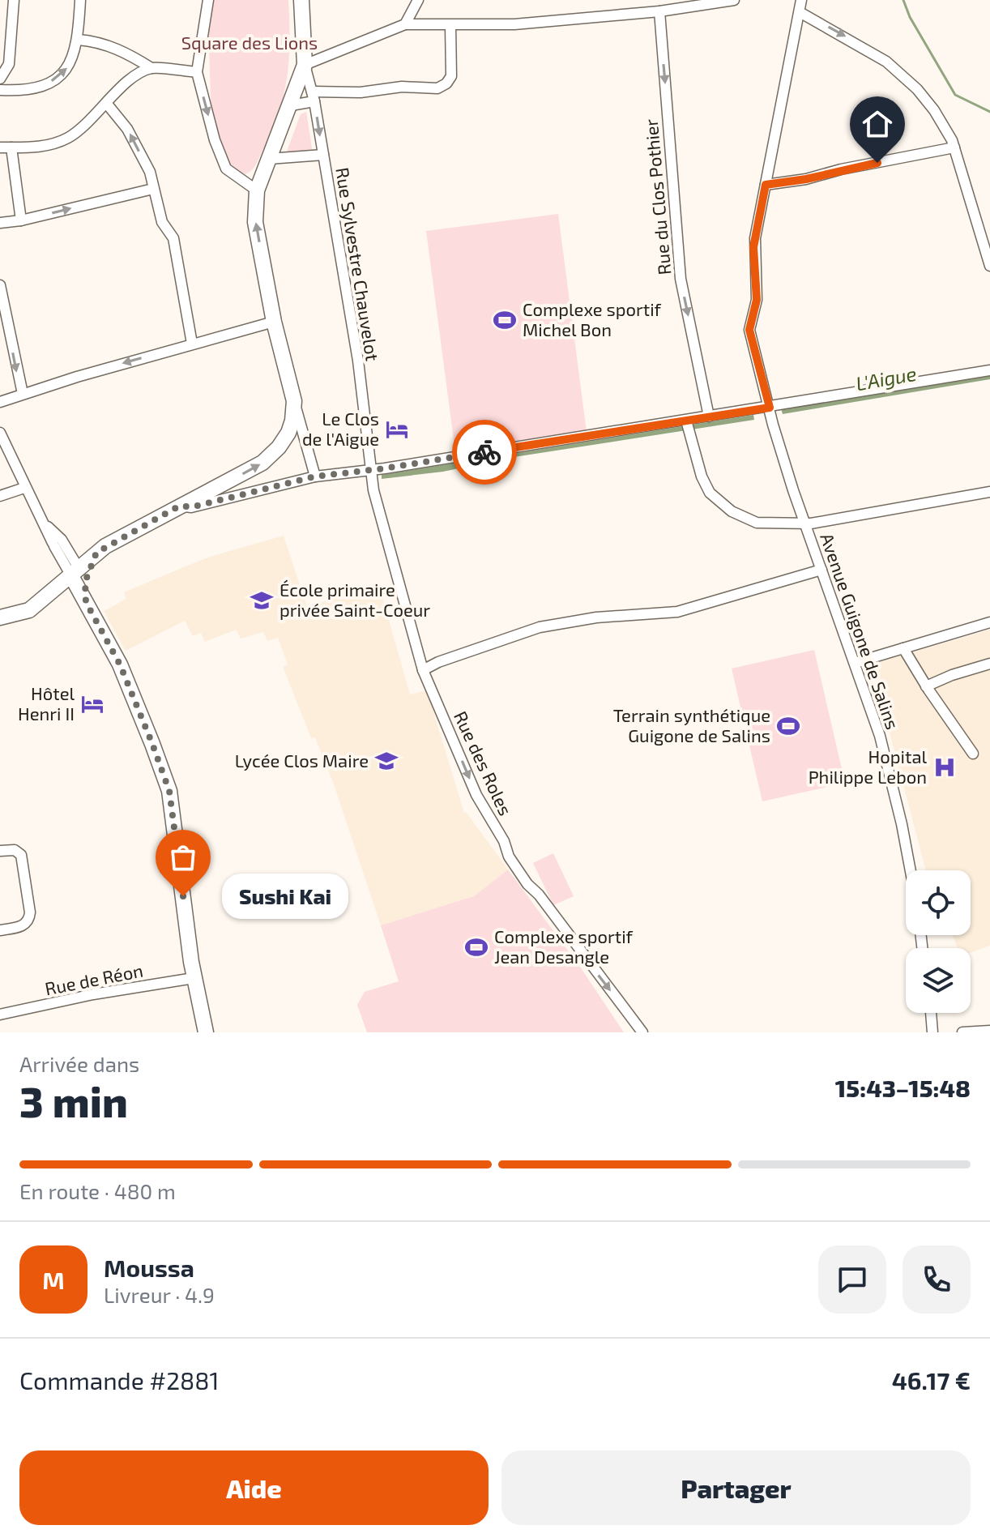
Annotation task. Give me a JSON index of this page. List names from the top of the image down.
{
  "streets": {
    "street": [
      "Rue du Clos Pothier",
      "Rue Sylvestre Chauvelot",
      "Avenue Guigone de Salins",
      "Rue des Roles",
      "Rue de Réon"
    ]
  },
  "crossings": [
    ["Rue Sylvestre Chauvelot", "Rue des Roles"]
  ],
  "one_way": ["Rue du Clos Pothier", "Rue des Roles"],
  "water": ["L'Aigue"],
  "parks": ["Square des Lions"],
  "places": {
    "sports": ["Complexe sportif Michel Bon", "Terrain synthétique Guigone de Salins", "Complexe sportif Jean Desangle"],
    "hotel": ["Le Clos de l'Aigue", "Hôtel Henri II"],
    "school or university": ["École primaire privée Saint-Coeur", "Lycée Clos Maire"],
    "hospital": ["Hopital Philippe Lebon"],
    "other": ["Sushi Kai"]
  },
  "page": {
    "bubble": "Sushi Kai",
    "heading": ["3 min", "Arrivée dans", "15:43–15:48"],
    "panel": [
      "Moussa",
      "Livreur · 4.9",
      "Commande #2881",
      "46.17 €"
    ],
    "bar": "En route · 480 m",
    "round": "M",
    "buttons": ["Aide", "Partager"]
  }
}
